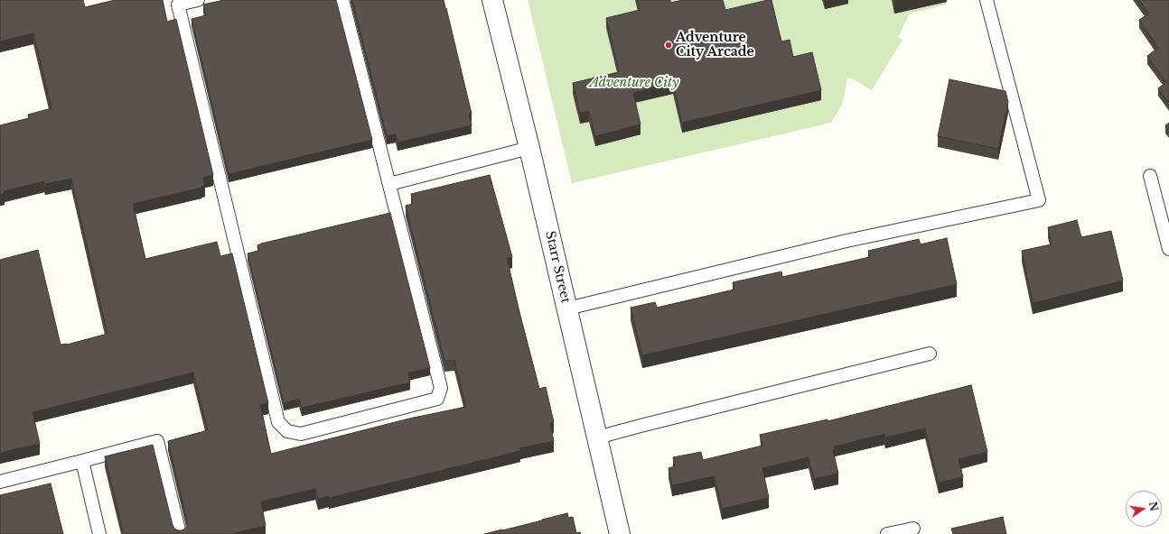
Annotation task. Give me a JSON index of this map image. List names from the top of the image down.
{
  "streets": {
    "street": ["Starr Street"]
  },
  "parks": ["Adventure City"],
  "places": ["Adventure City Arcade"],
  "north": "right"
}
